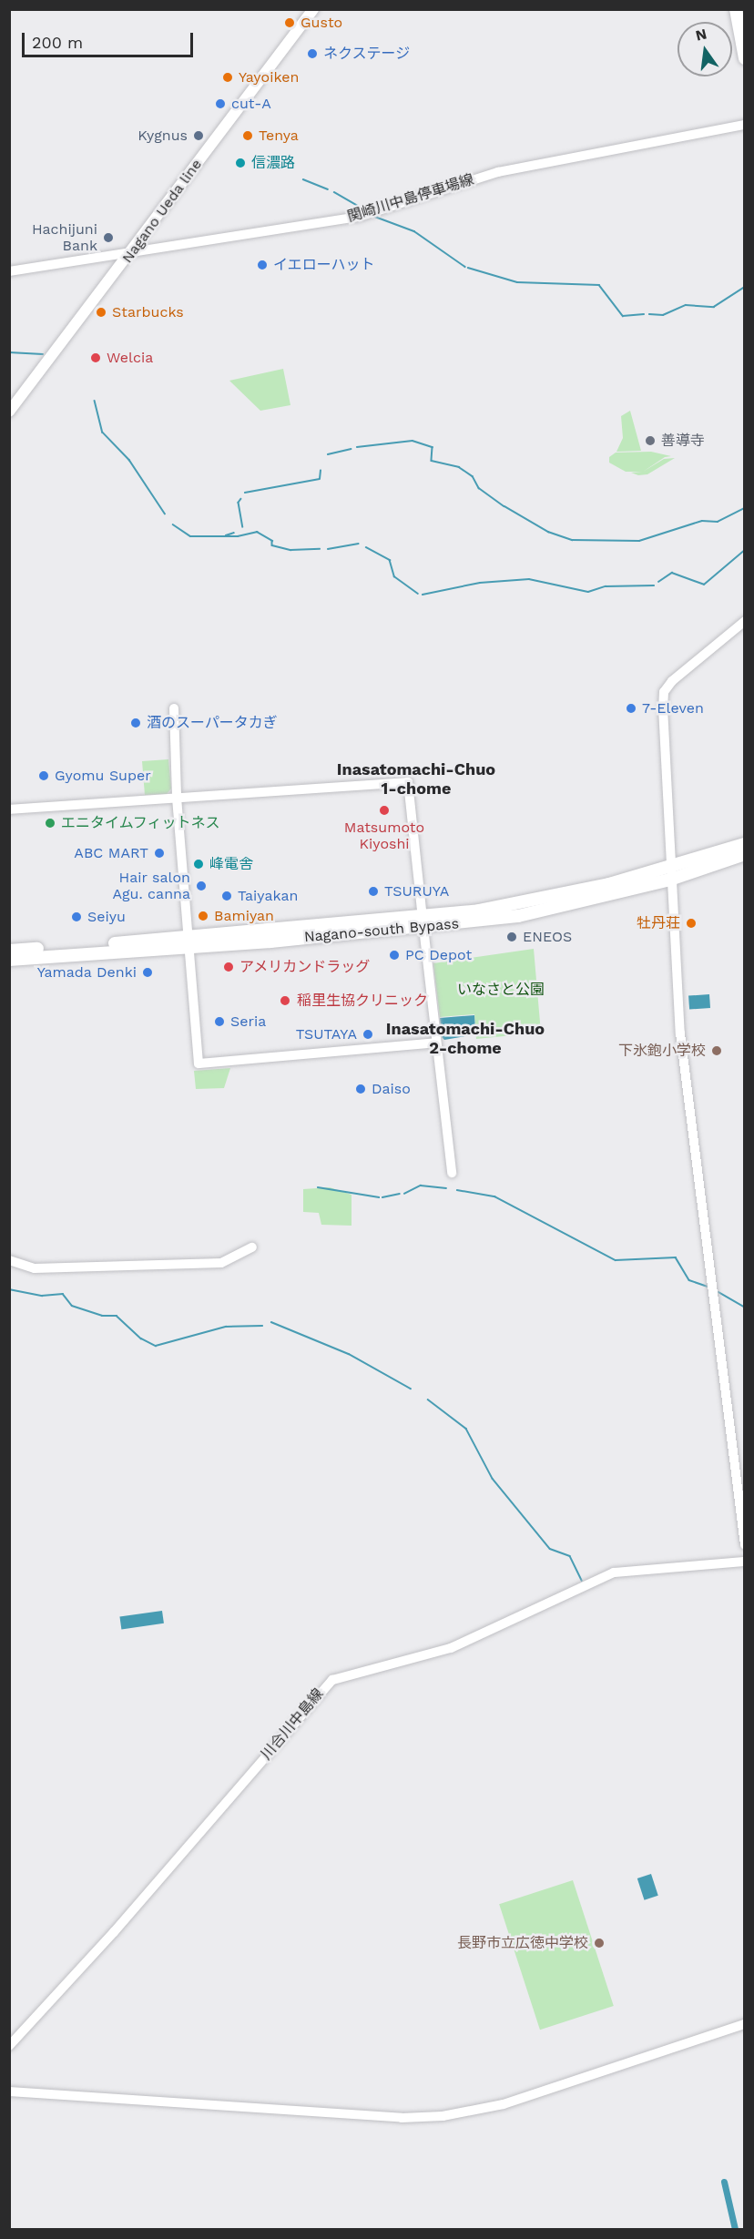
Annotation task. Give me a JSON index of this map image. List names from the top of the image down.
{
  "streets": {
    "highway": ["Nagano-south Bypass"],
    "main road": ["Nagano Ueda line"],
    "street": ["関崎川中島停車場線", "川合川中島線"]
  },
  "crossings": [
    ["関崎川中島停車場線", "Nagano Ueda line"]
  ],
  "districts": ["Inasatomachi-Chuo 1-chome", "Inasatomachi-Chuo 2-chome"],
  "parks": ["いなさと公園"],
  "places": [
    "Gusto",
    "ネクステージ",
    "Yayoiken",
    "cut-A",
    "Kygnus",
    "Tenya",
    "信濃路",
    "Hachijuni Bank",
    "イエローハット",
    "Starbucks",
    "Welcia",
    "善導寺",
    "7-Eleven",
    "酒のスーパータカぎ",
    "Gyomu Super",
    "Matsumoto Kiyoshi",
    "エニタイムフィットネス",
    "ABC MART",
    "峰電舎",
    "Hair salon Agu. canna",
    "TSURUYA",
    "Taiyakan",
    "Bamiyan",
    "Seiyu",
    "牡丹荘",
    "ENEOS",
    "PC Depot",
    "アメリカンドラッグ",
    "Yamada Denki",
    "稲里生協クリニック",
    "Seria",
    "TSUTAYA",
    "下氷鉋小学校",
    "Daiso",
    "長野市立広徳中学校"
  ],
  "scale_bar": "200 m",
  "north": "top"
}
